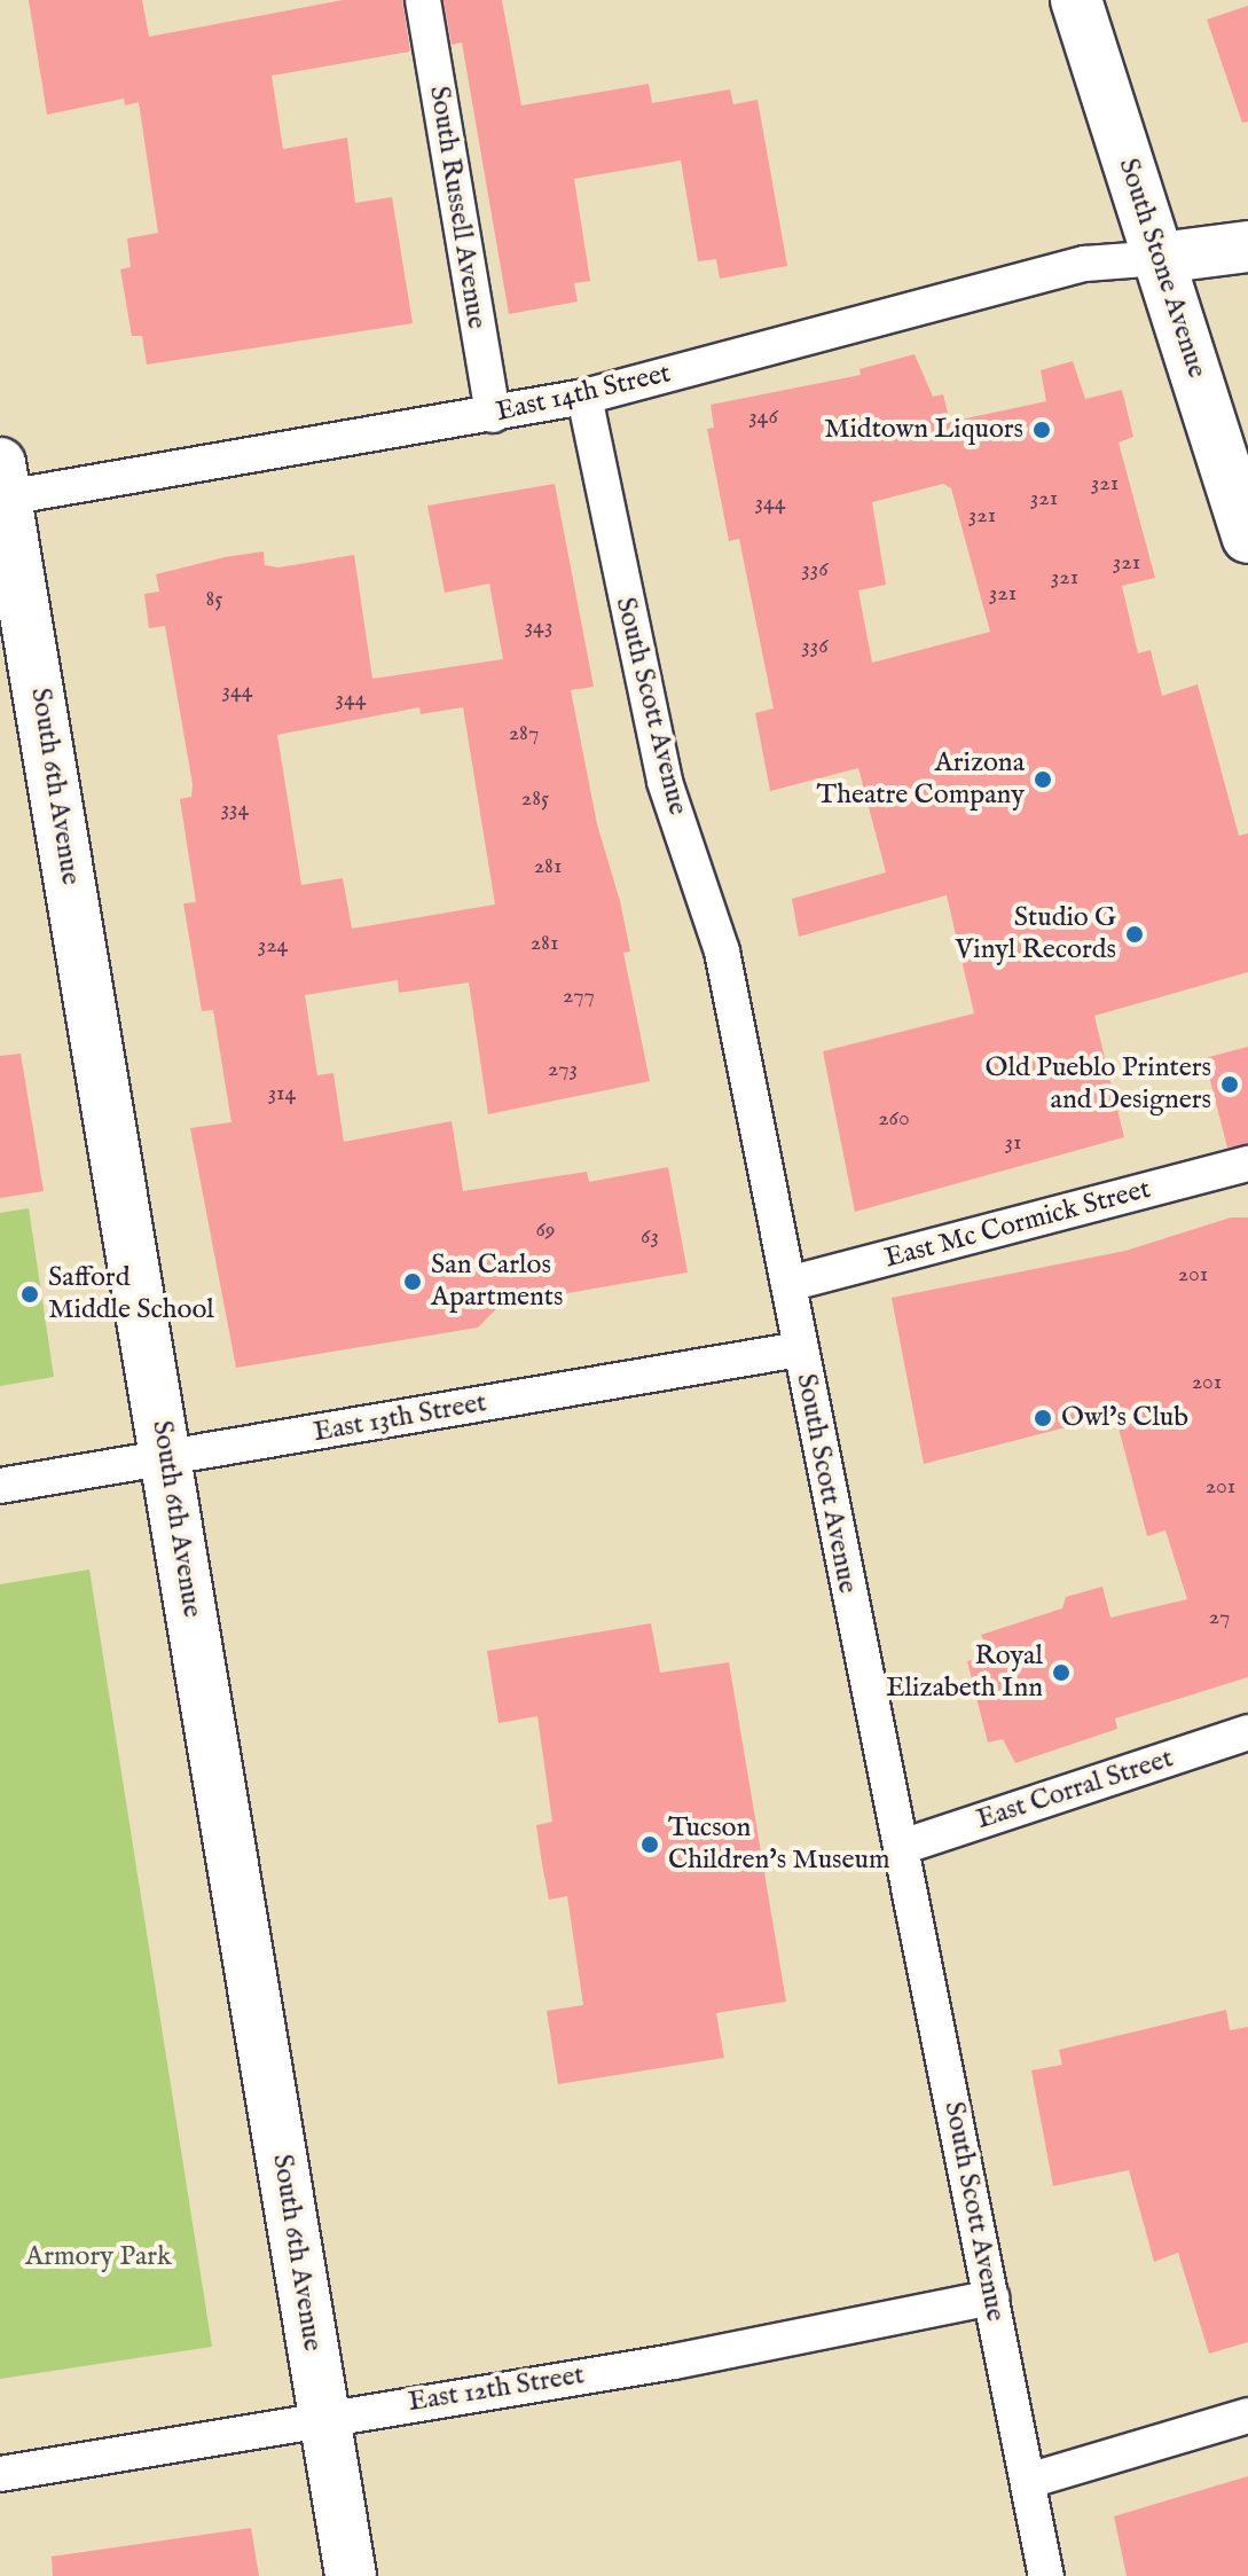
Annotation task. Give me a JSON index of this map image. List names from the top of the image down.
{
  "streets": {
    "main road": ["South Stone Avenue", "South 6th Avenue"],
    "street": [
      "South Russell Avenue",
      "East 14th Street",
      "South Scott Avenue",
      "East Mc Cormick Street",
      "East 13th Street",
      "East Corral Street",
      "East 12th Street"
    ]
  },
  "crossings": [
    ["South Russell Avenue", "East 14th Street"],
    ["South Stone Avenue", "East 14th Street"],
    ["East 14th Street", "South Scott Avenue"],
    ["East 14th Street", "South 6th Avenue"],
    ["South Scott Avenue", "East Mc Cormick Street"],
    ["South Scott Avenue", "East 13th Street"],
    ["South Scott Avenue", "East Corral Street"],
    ["South Scott Avenue", "East 12th Street"],
    ["South 6th Avenue", "East 13th Street"],
    ["South 6th Avenue", "East 12th Street"]
  ],
  "parks": ["Armory Park"],
  "places": [
    "Midtown Liquors",
    "Arizona Theatre Company",
    "Studio G Vinyl Records",
    "Old Pueblo Printers and Designers",
    "San Carlos Apartments",
    "Safford Middle School",
    "Owl's Club",
    "Royal Elizabeth Inn",
    "Tucson Children's Museum"
  ],
  "house_numbers": [
    "346",
    "321",
    "321",
    "344",
    "321",
    "321",
    "336",
    "321",
    "321",
    "85",
    "343",
    "336",
    "344",
    "344",
    "287",
    "285",
    "334",
    "281",
    "281",
    "324",
    "277",
    "273",
    "314",
    "260",
    "31",
    "69",
    "63",
    "201",
    "201",
    "201",
    "27"
  ]
}
